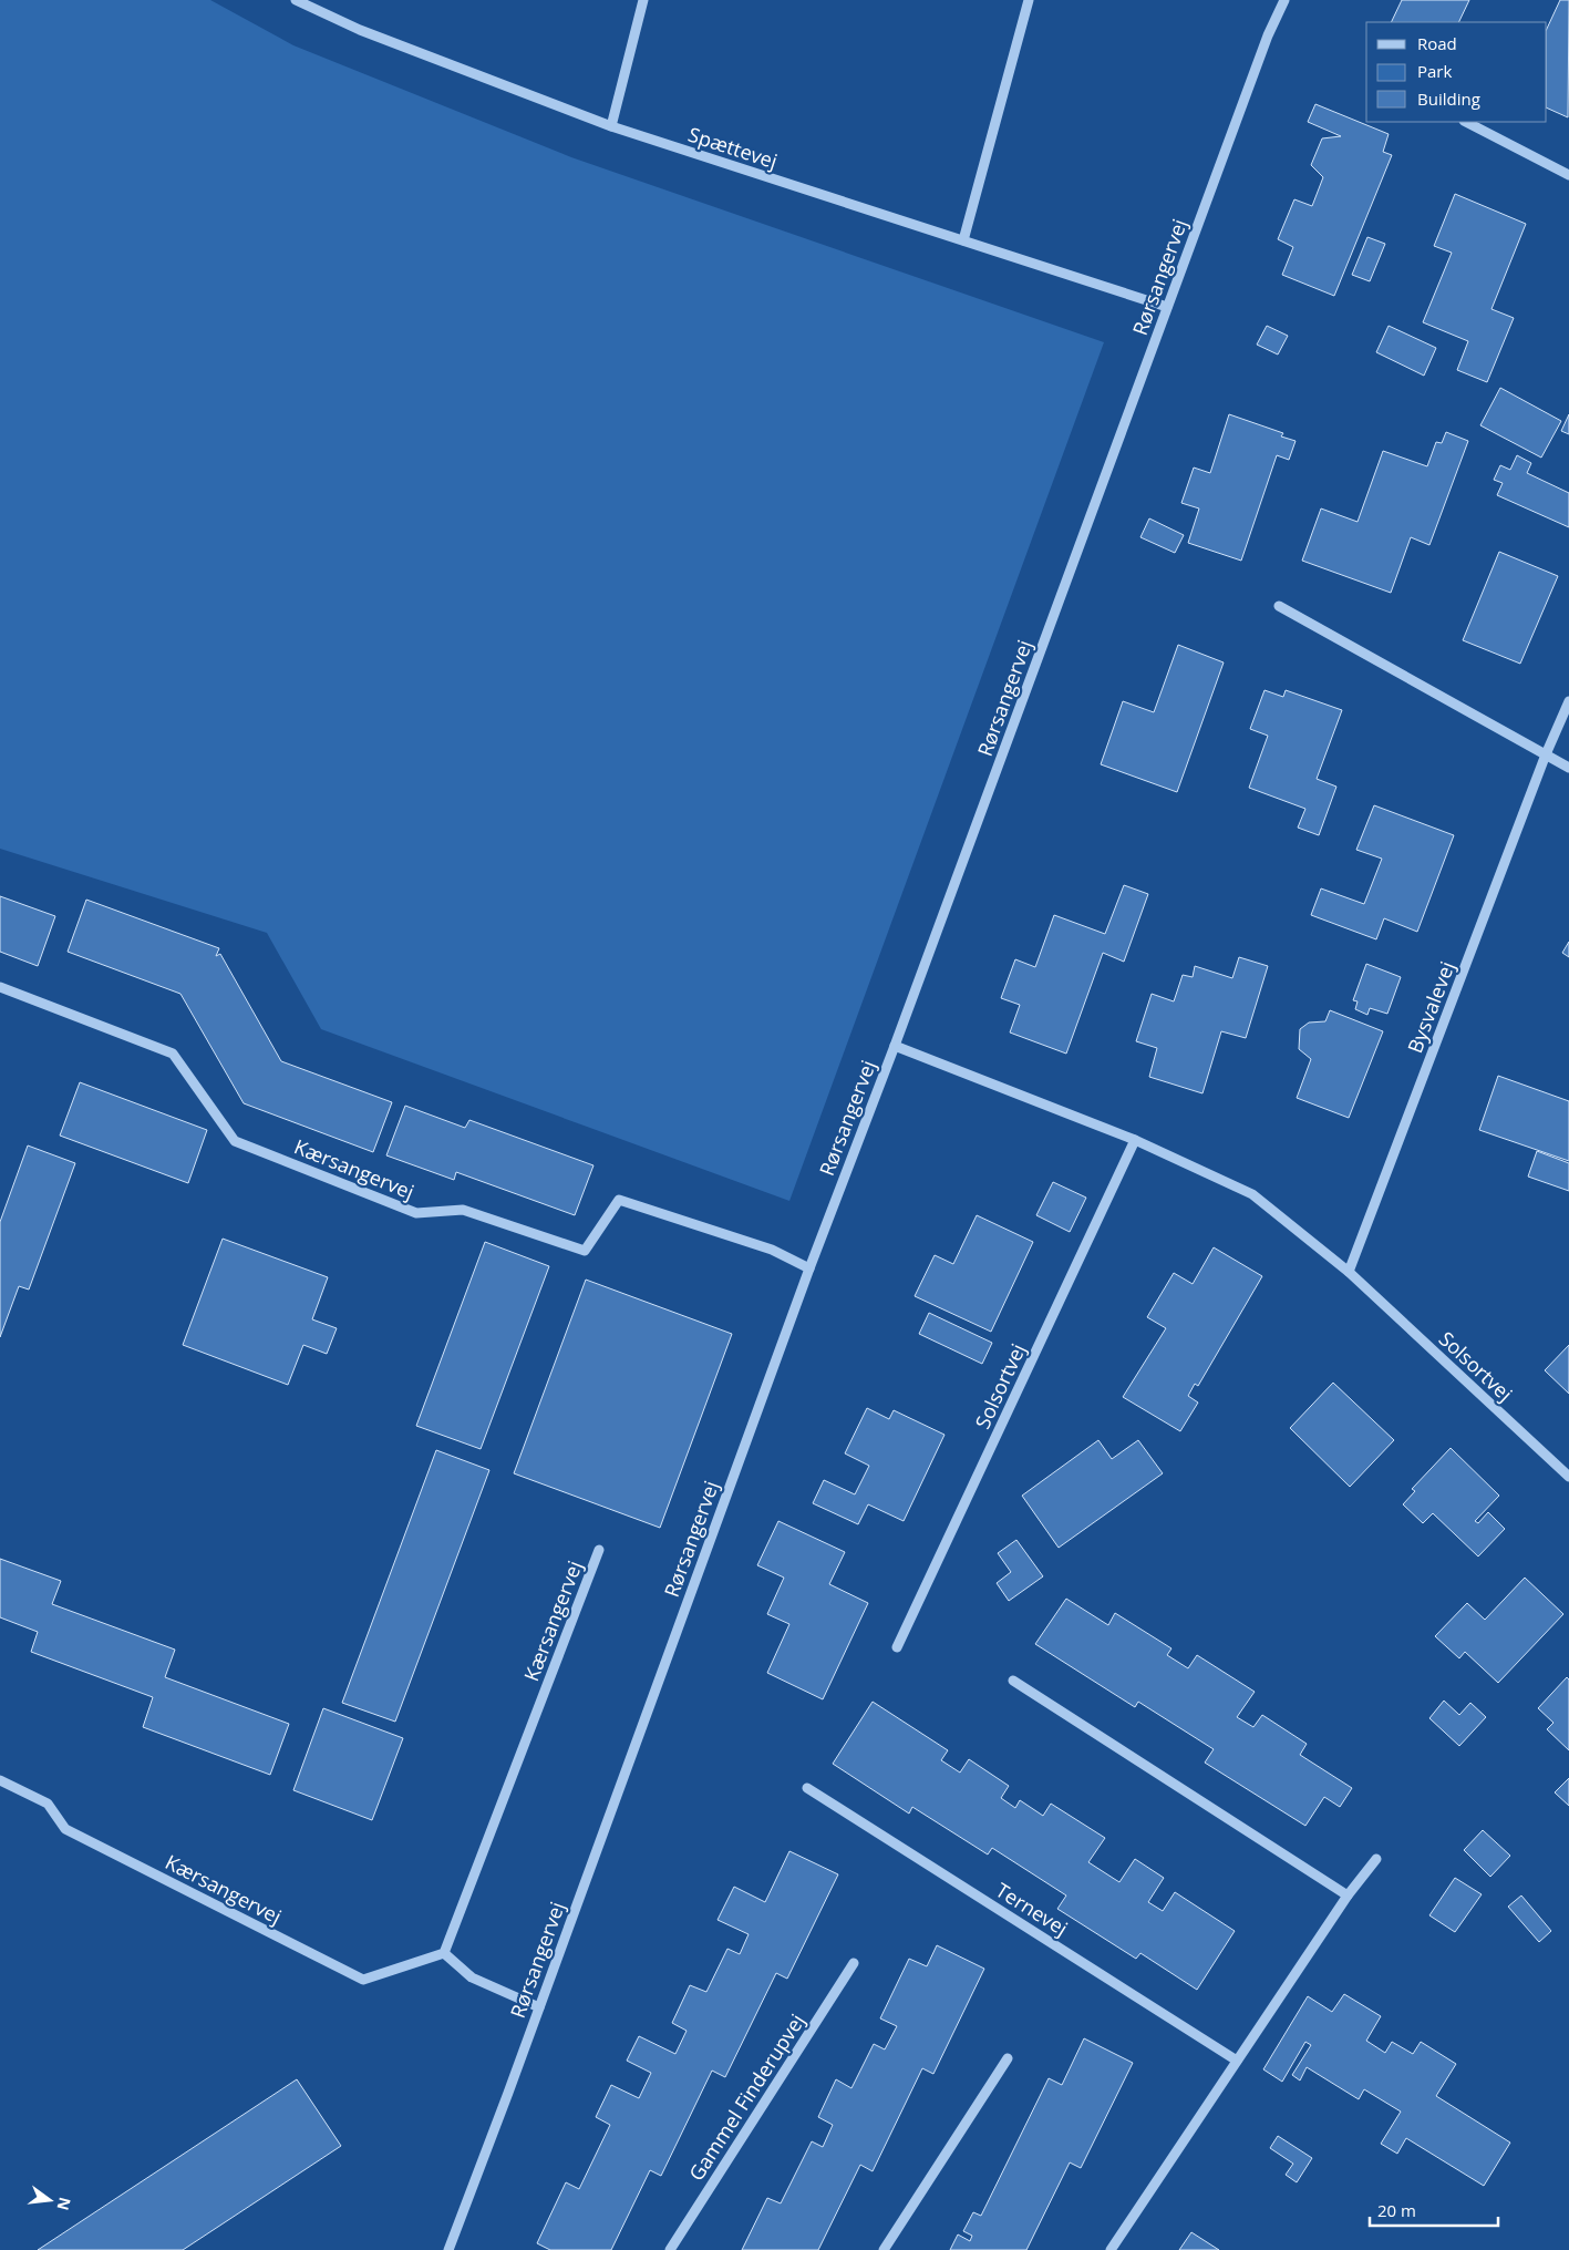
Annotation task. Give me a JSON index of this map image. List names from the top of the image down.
{
  "streets": {
    "street": [
      "Spættevej",
      "Rørsangervej",
      "Bysvalevej",
      "Kærsangervej",
      "Solsortvej",
      "Ternevej",
      "Gammel Finderupvej"
    ]
  },
  "crossings": [
    ["Spættevej", "Rørsangervej"],
    ["Rørsangervej", "Kærsangervej"],
    ["Rørsangervej", "Solsortvej"],
    ["Bysvalevej", "Solsortvej"]
  ],
  "legend": ["Road", "Park", "Building"],
  "scale_bar": "20 m",
  "north": "right"
}
